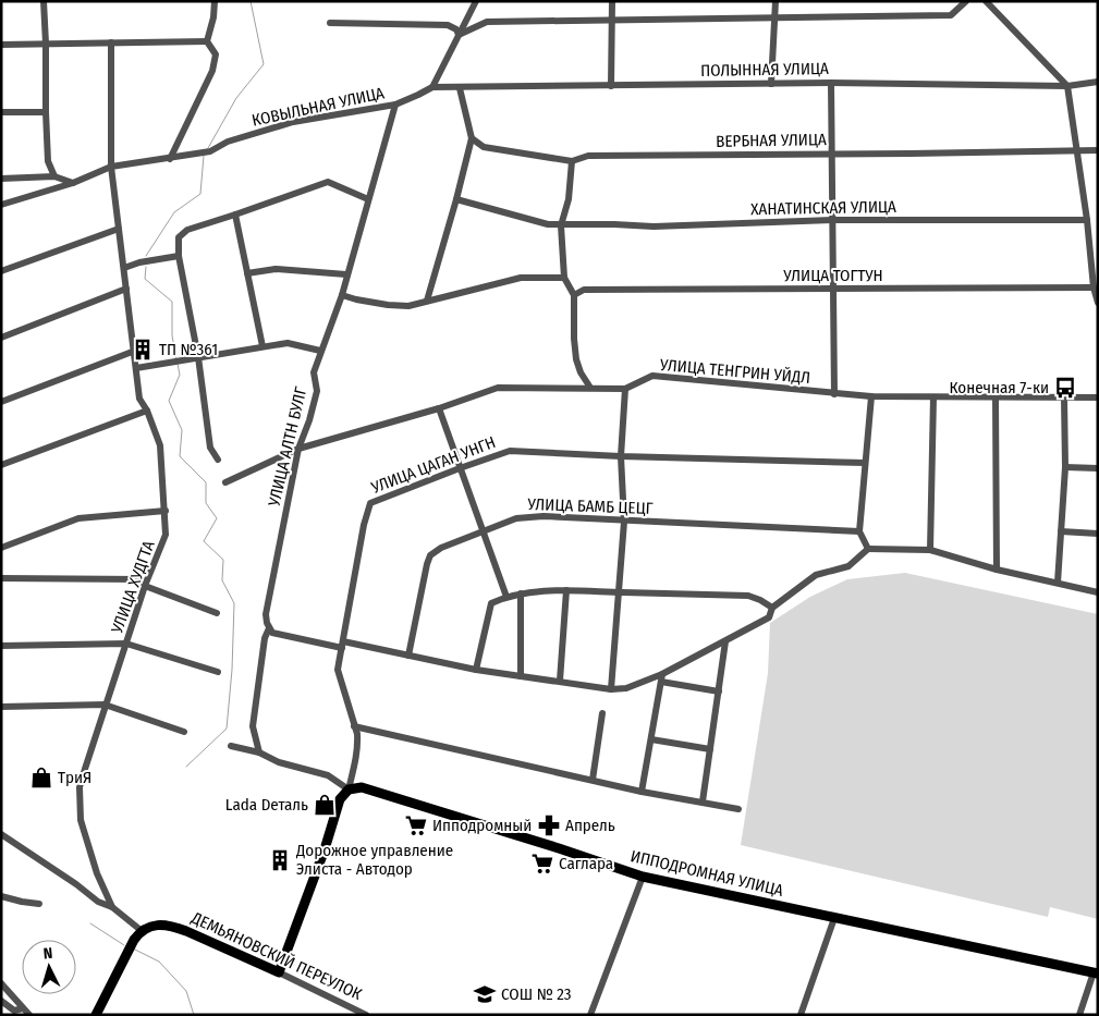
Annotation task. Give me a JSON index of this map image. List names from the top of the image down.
{
  "streets": {
    "main road": ["ИППОДРОМНАЯ УЛИЦА", "ДЕМЬЯНОВСКИЙ ПЕРЕУЛОК"],
    "street": [
      "ПОЛЫННАЯ УЛИЦА",
      "КОВЫЛЬНАЯ УЛИЦА",
      "ВЕРБНАЯ УЛИЦА",
      "ХАНАТИНСКАЯ УЛИЦА",
      "УЛИЦА ТОГТУН",
      "УЛИЦА ТЕНГРИН УЙДЛ",
      "УЛИЦА АЛТН БУЛГ",
      "УЛИЦА ЦАГАН УНГН",
      "УЛИЦА БАМБ ЦЕЦГ",
      "УЛИЦА ХУДГТА"
    ]
  },
  "crossings": [
    ["ПОЛЫННАЯ УЛИЦА", "КОВЫЛЬНАЯ УЛИЦА"],
    ["КОВЫЛЬНАЯ УЛИЦА", "УЛИЦА АЛТН БУЛГ"],
    ["КОВЫЛЬНАЯ УЛИЦА", "УЛИЦА ХУДГТА"],
    ["УЛИЦА ТЕНГРИН УЙДЛ", "УЛИЦА АЛТН БУЛГ"],
    ["УЛИЦА ЦАГАН УНГН", "ИППОДРОМНАЯ УЛИЦА"],
    ["УЛИЦА ХУДГТА", "ДЕМЬЯНОВСКИЙ ПЕРЕУЛОК"]
  ],
  "places": {
    "building": ["ТП №361", "Дорожное управление Элиста - Автодор"],
    "bus stop": ["Конечная 7-ки"],
    "shop": ["ТриЯ", "Lada Dеталь"],
    "supermarket": ["Ипподромный", "Саглара"],
    "pharmacy": ["Апрель"],
    "school or university": ["СОШ № 23"]
  },
  "north": "top"
}
